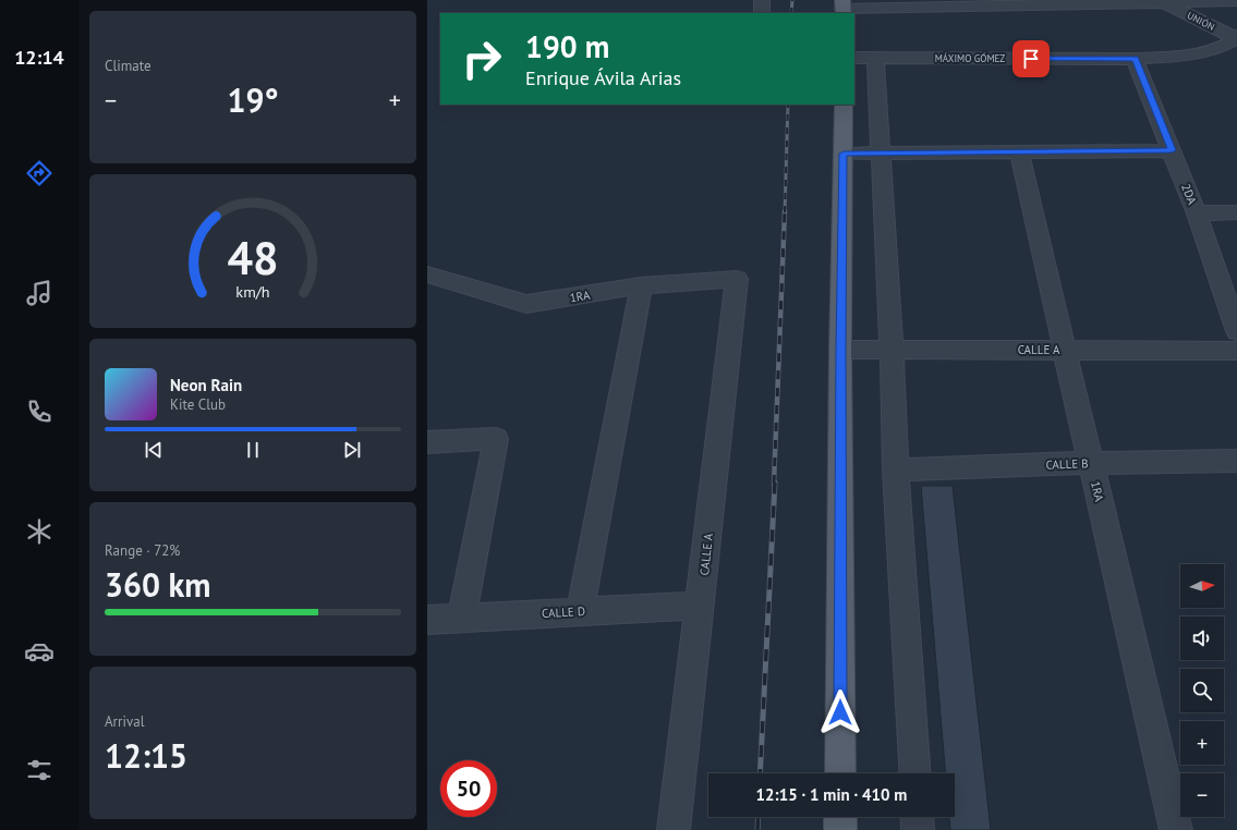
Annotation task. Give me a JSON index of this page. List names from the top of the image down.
{
  "streets": {
    "street": [
      "UNIÓN",
      "MÁXIMO GÓMEZ",
      "2DA",
      "1RA",
      "CALLE A",
      "CALLE B",
      "CALLE D"
    ]
  },
  "crossings": [
    ["UNIÓN", "MÁXIMO GÓMEZ"],
    ["MÁXIMO GÓMEZ", "2DA"],
    ["1RA", "CALLE A"],
    ["1RA", "CALLE B"],
    ["CALLE A", "CALLE D"]
  ],
  "north": "right",
  "page": {
    "tabs": "12:14",
    "tile": [
      "Climate",
      ["Range · 72%", "360 km"],
      ["Arrival", "12:15"]
    ],
    "turn": ["190 m", "Enrique Ávila Arias"],
    "heat": ["−", "19°", "+"],
    "song": ["Neon Rain", "Kite Club"],
    "map_buttons": ["+", "−"],
    "limit": "50",
    "trip": "12:15 · 1 min · 410 m",
    "gauge": ["48", "km/h"]
  }
}
